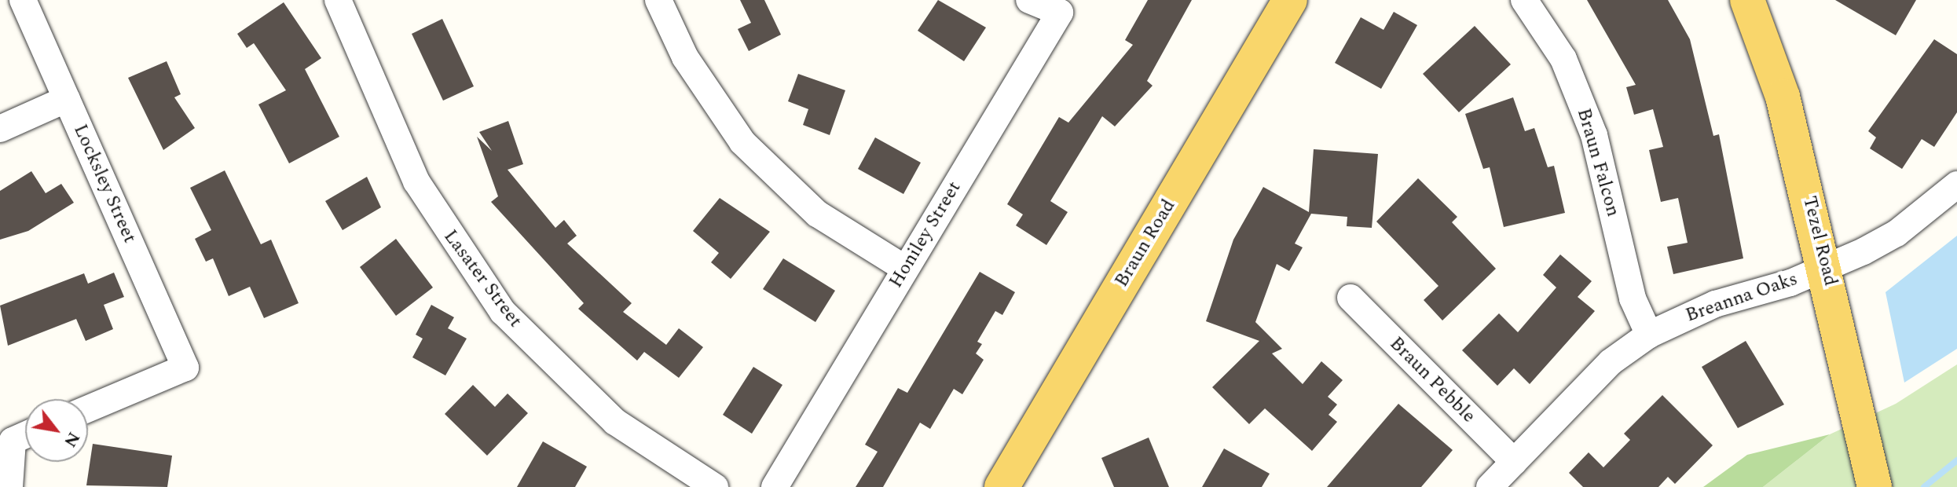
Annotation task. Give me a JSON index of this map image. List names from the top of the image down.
{
  "streets": {
    "main road": ["Tezel Road", "Braun Road"],
    "street": [
      "Braun Falcon",
      "Locksley Street",
      "Honiley Street",
      "Lasater Street",
      "Breanna Oaks",
      "Braun Pebble"
    ]
  },
  "crossings": [
    ["Braun Falcon", "Breanna Oaks"],
    ["Tezel Road", "Breanna Oaks"],
    ["Breanna Oaks", "Braun Pebble"]
  ],
  "north": "bottom right"
}
